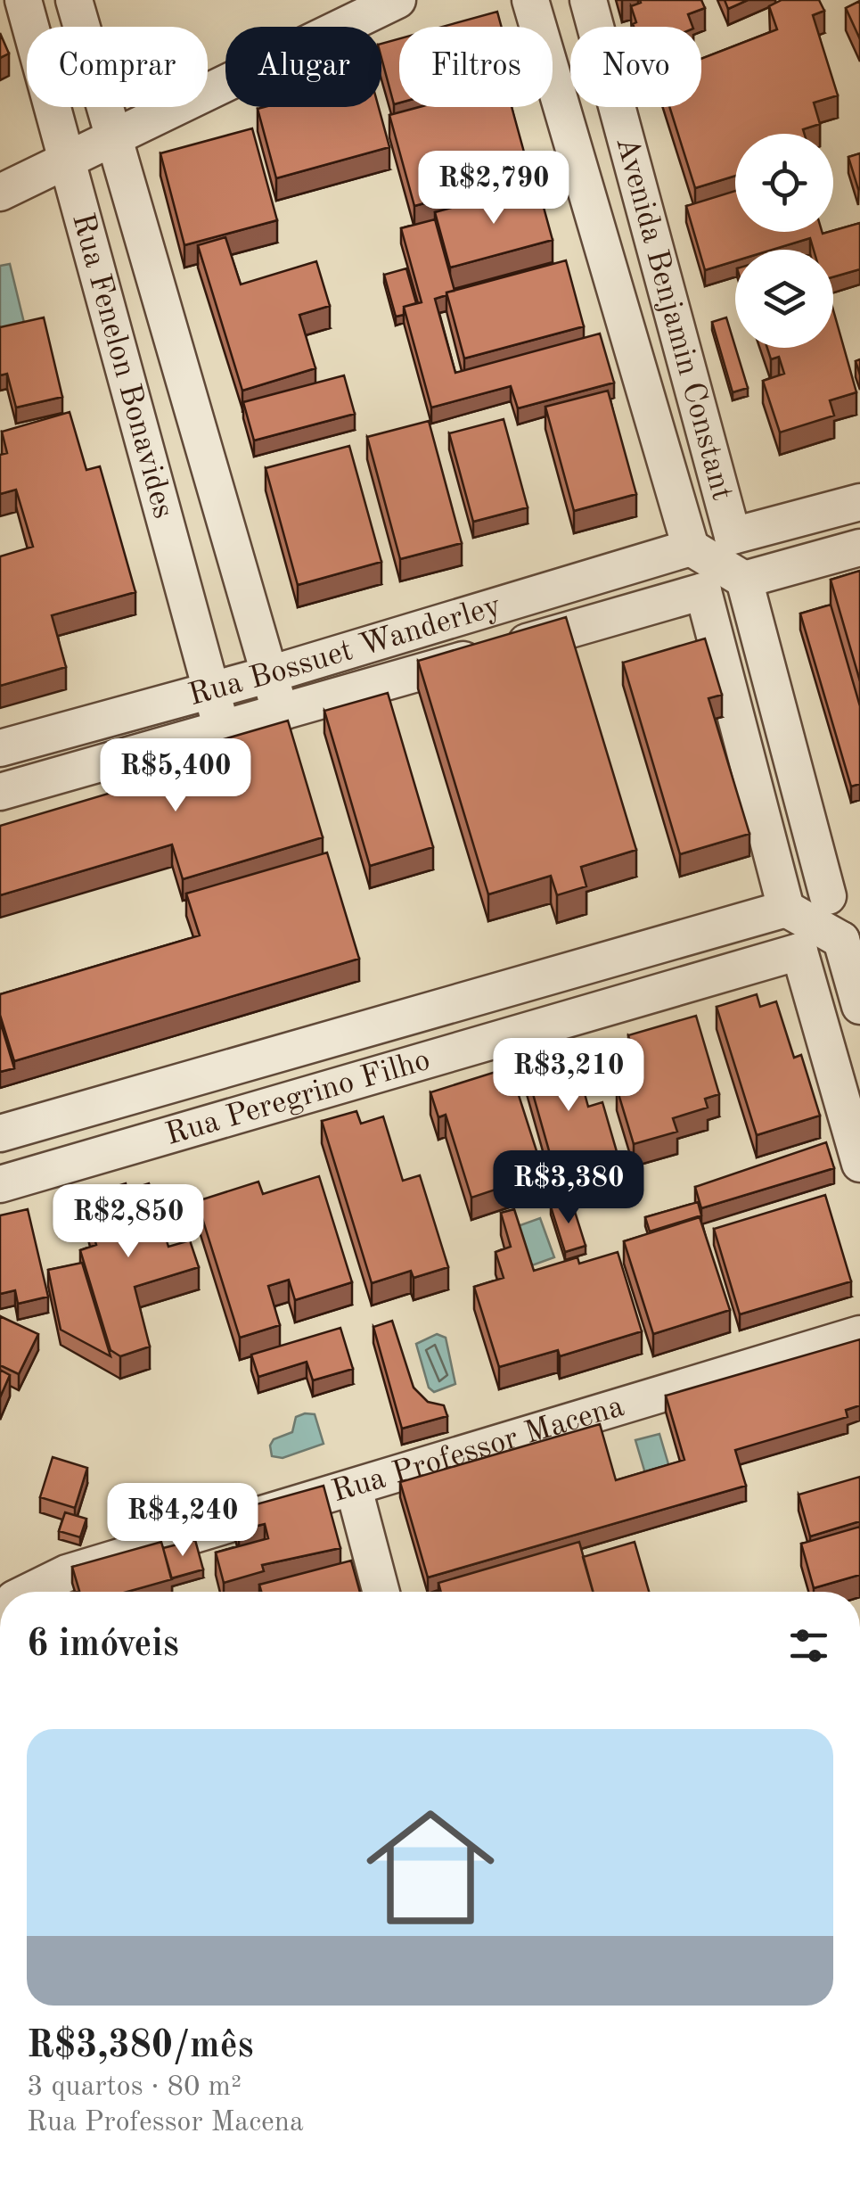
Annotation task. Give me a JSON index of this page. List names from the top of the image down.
{
  "streets": {
    "street": [
      "Avenida Benjamin Constant",
      "Rua Fenelon Bonavides",
      "Rua Bossuet Wanderley",
      "Rua Peregrino Filho",
      "Rua Professor Macena"
    ]
  },
  "crossings": [
    ["Avenida Benjamin Constant", "Rua Bossuet Wanderley"],
    ["Avenida Benjamin Constant", "Rua Peregrino Filho"],
    ["Rua Fenelon Bonavides", "Rua Bossuet Wanderley"]
  ],
  "page": {
    "chip": [
      "Comprar",
      "Alugar",
      "Filtros",
      "Novo"
    ],
    "price": [
      "R$2,790",
      "R$5,400",
      "R$3,210",
      "R$3,380",
      "R$2,850",
      "R$4,240"
    ],
    "heading": "6 imóveis",
    "list": [
      {
        "name": "R$3,380/mês",
        "note": "3 quartos · 80 m² · Rua Professor Macena"
      }
    ]
  }
}
